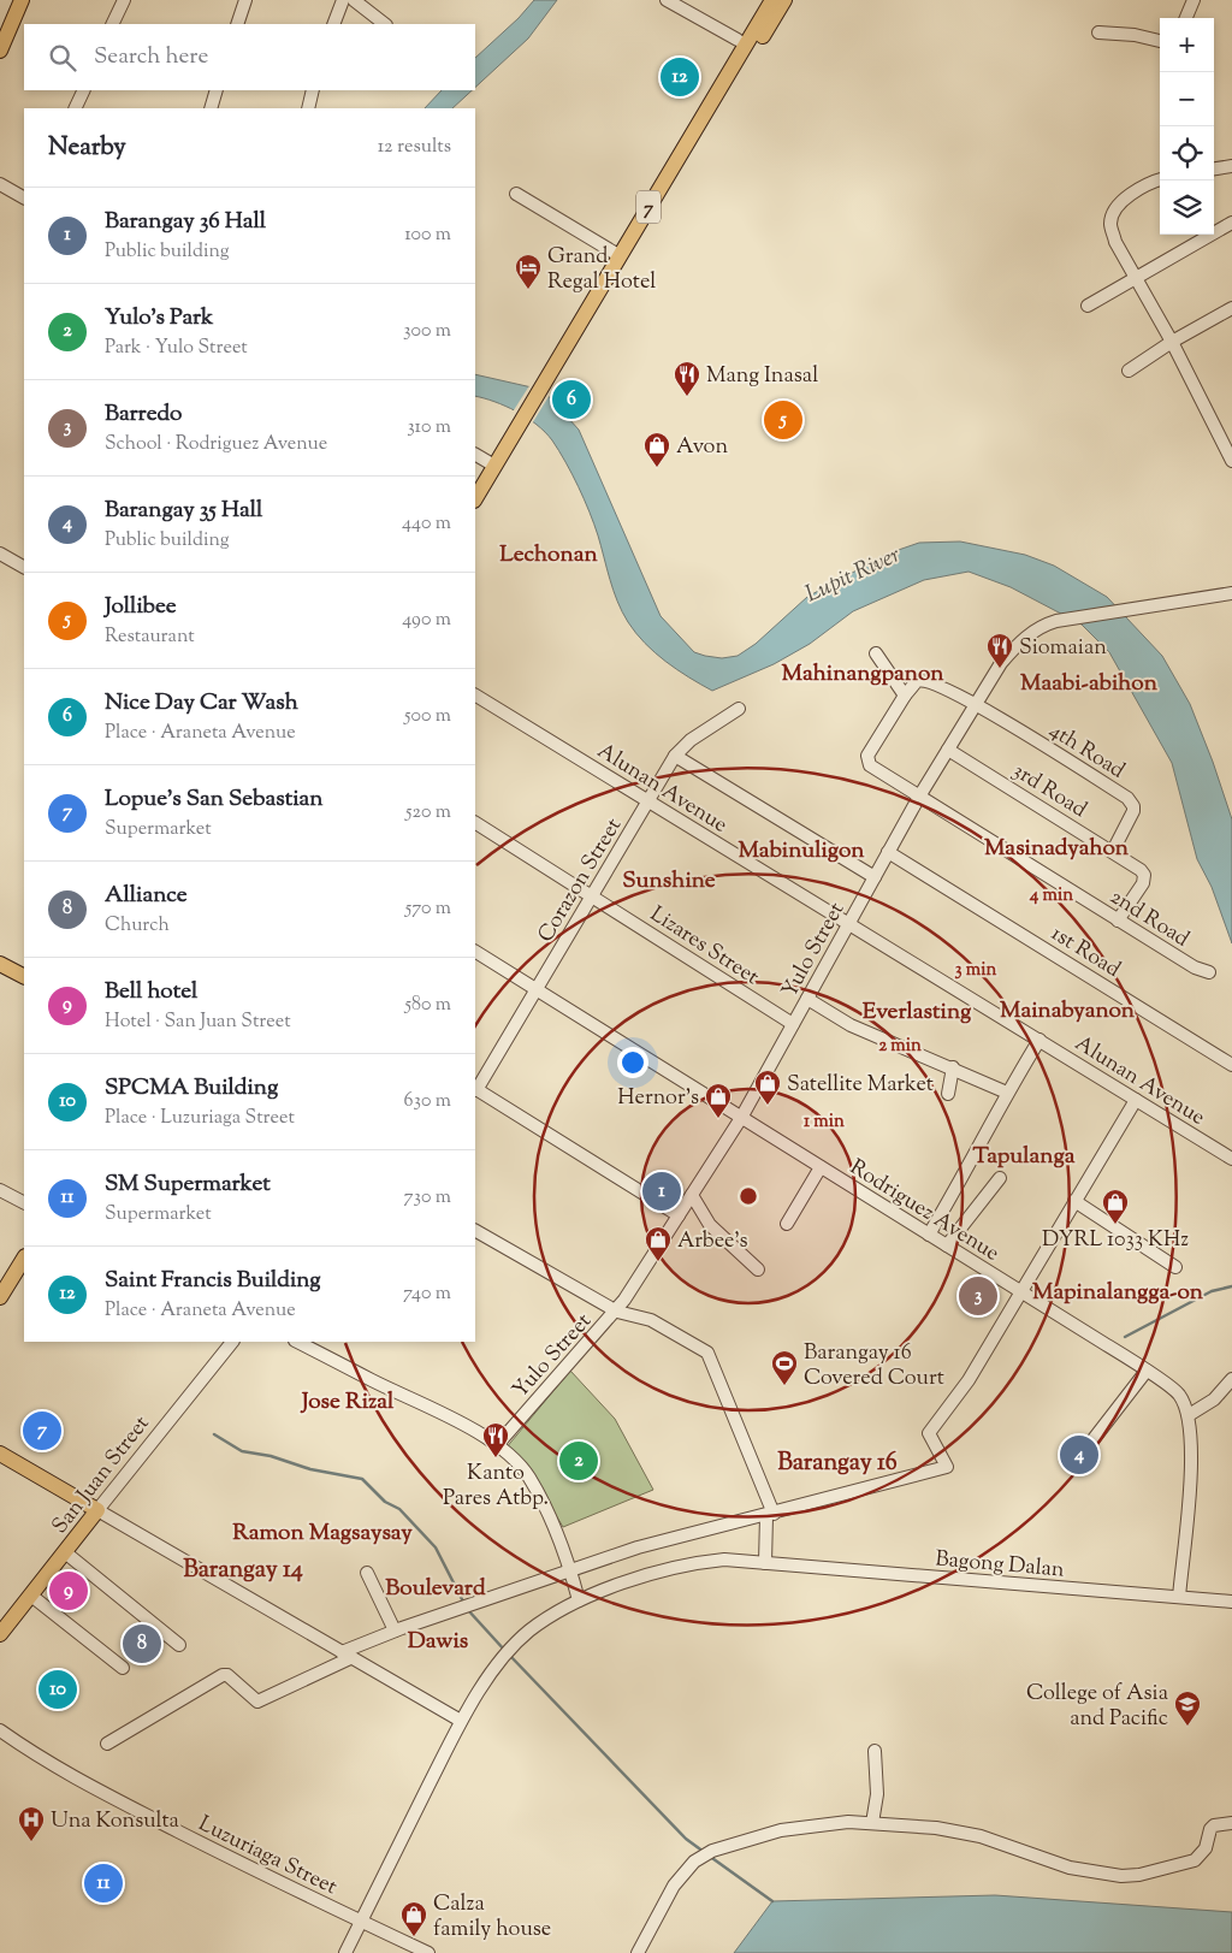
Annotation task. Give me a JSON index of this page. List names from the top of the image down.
{
  "streets": {
    "main road": ["7", "San Juan Street"],
    "street": [
      "4th Road",
      "Alunan Avenue",
      "3rd Road",
      "Corazon Street",
      "2nd Road",
      "Lizares Street",
      "Yulo Street",
      "1st Road",
      "Rodriguez Avenue",
      "Bagong Dalan",
      "Luzuriaga Street"
    ]
  },
  "crossings": [
    ["4th Road", "3rd Road"],
    ["4th Road", "2nd Road"],
    ["4th Road", "Yulo Street"],
    ["Alunan Avenue", "Corazon Street"],
    ["Alunan Avenue", "Yulo Street"],
    ["3rd Road", "2nd Road"],
    ["3rd Road", "Yulo Street"],
    ["Corazon Street", "Lizares Street"],
    ["Corazon Street", "Rodriguez Avenue"],
    ["2nd Road", "Yulo Street"],
    ["Lizares Street", "Yulo Street"],
    ["Yulo Street", "1st Road"],
    ["Yulo Street", "Rodriguez Avenue"],
    ["Rodriguez Avenue", "Bagong Dalan"],
    ["Bagong Dalan", "Luzuriaga Street"]
  ],
  "districts": [
    "Lechonan",
    "Mahinangpanon",
    "Maabi-abihon",
    "Masinadyahon",
    "Mabinuligon",
    "Sunshine",
    "Mainabyanon",
    "Everlasting",
    "Tapulanga",
    "Mapinalangga-on",
    "Jose Rizal",
    "Barangay 16",
    "Ramon Magsaysay",
    "Barangay 14",
    "Boulevard",
    "Dawis"
  ],
  "water": ["Lupit River"],
  "places": {
    "hotel": ["Grand Regal Hotel"],
    "restaurant": ["Mang Inasal", "Siomaian", "Kanto Pares Atbp."],
    "shop": [
      "Avon",
      "Satellite Market",
      "Hernor's",
      "DYRL 1033 KHz",
      "Arbee's",
      "Calza family house"
    ],
    "sports": ["Barangay 16 Covered Court"],
    "school or university": ["College of Asia and Pacific"],
    "hospital": ["Una Konsulta"]
  },
  "page": {
    "map_buttons": ["+", "−"],
    "search": "Search here",
    "pins": [
      "12",
      "6",
      "5",
      "1",
      "3",
      "7",
      "4",
      "2",
      "9",
      "8",
      "10",
      "11"
    ],
    "heading": ["Nearby", "12 results"],
    "list": [
      {
        "mark": "1",
        "name": "Barangay 36 Hall",
        "note": "Public building",
        "value": "100 m"
      },
      {
        "mark": "2",
        "name": "Yulo's Park",
        "note": "Park · Yulo Street",
        "value": "300 m"
      },
      {
        "mark": "3",
        "name": "Barredo",
        "note": "School · Rodriguez Avenue",
        "value": "310 m"
      },
      {
        "mark": "4",
        "name": "Barangay 35 Hall",
        "note": "Public building",
        "value": "440 m"
      },
      {
        "mark": "5",
        "name": "Jollibee",
        "note": "Restaurant",
        "value": "490 m"
      },
      {
        "mark": "6",
        "name": "Nice Day Car Wash",
        "note": "Place · Araneta Avenue",
        "value": "500 m"
      },
      {
        "mark": "7",
        "name": "Lopue's San Sebastian",
        "note": "Supermarket",
        "value": "520 m"
      },
      {
        "mark": "8",
        "name": "Alliance",
        "note": "Church",
        "value": "570 m"
      },
      {
        "mark": "9",
        "name": "Bell hotel",
        "note": "Hotel · San Juan Street",
        "value": "580 m"
      },
      {
        "mark": "10",
        "name": "SPCMA Building",
        "note": "Place · Luzuriaga Street",
        "value": "630 m"
      },
      {
        "mark": "11",
        "name": "SM Supermarket",
        "note": "Supermarket",
        "value": "730 m"
      },
      {
        "mark": "12",
        "name": "Saint Francis Building",
        "note": "Place · Araneta Avenue",
        "value": "740 m"
      }
    ]
  },
  "rings": [
    "4 min",
    "3 min",
    "2 min",
    "1 min"
  ]
}
